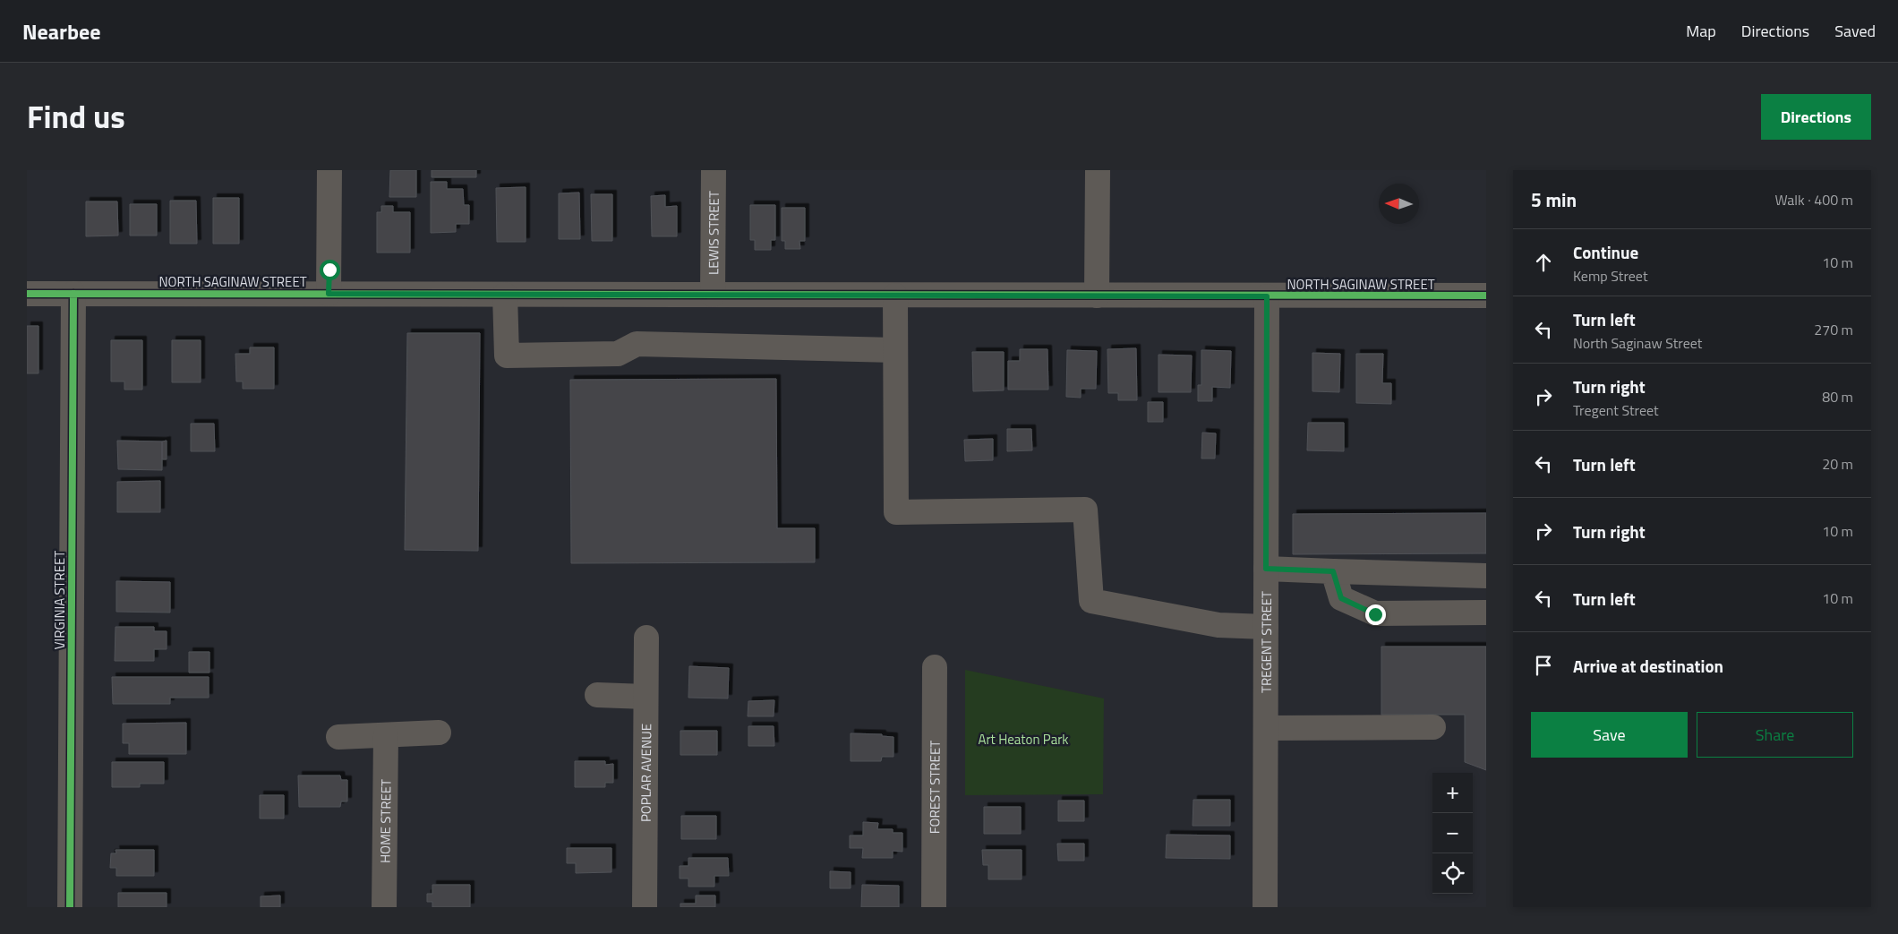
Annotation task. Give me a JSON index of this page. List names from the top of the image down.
{
  "streets": {
    "street": [
      "LEWIS STREET",
      "NORTH SAGINAW STREET",
      "VIRGINIA STREET",
      "TREGENT STREET",
      "POPLAR AVENUE",
      "FOREST STREET",
      "HOME STREET"
    ]
  },
  "crossings": [
    ["LEWIS STREET", "NORTH SAGINAW STREET"],
    ["NORTH SAGINAW STREET", "VIRGINIA STREET"],
    ["NORTH SAGINAW STREET", "TREGENT STREET"]
  ],
  "parks": ["Art Heaton Park"],
  "north": "left",
  "page": {
    "header": "Nearbee",
    "nav": ["Map", "Directions", "Saved"],
    "title": "Find us",
    "buttons": [
      "Directions",
      ["Save", "Share"]
    ],
    "heading": ["5 min", "Walk · 400 m"],
    "list": [
      ["Continue", "Kemp Street", "10 m"],
      ["Turn left", "North Saginaw Street", "270 m"],
      ["Turn right", "Tregent Street", "80 m"],
      ["Turn left", "20 m"],
      ["Turn right", "10 m"],
      ["Turn left", "10 m"],
      "Arrive at destination"
    ],
    "map_buttons": ["+", "−"]
  }
}
